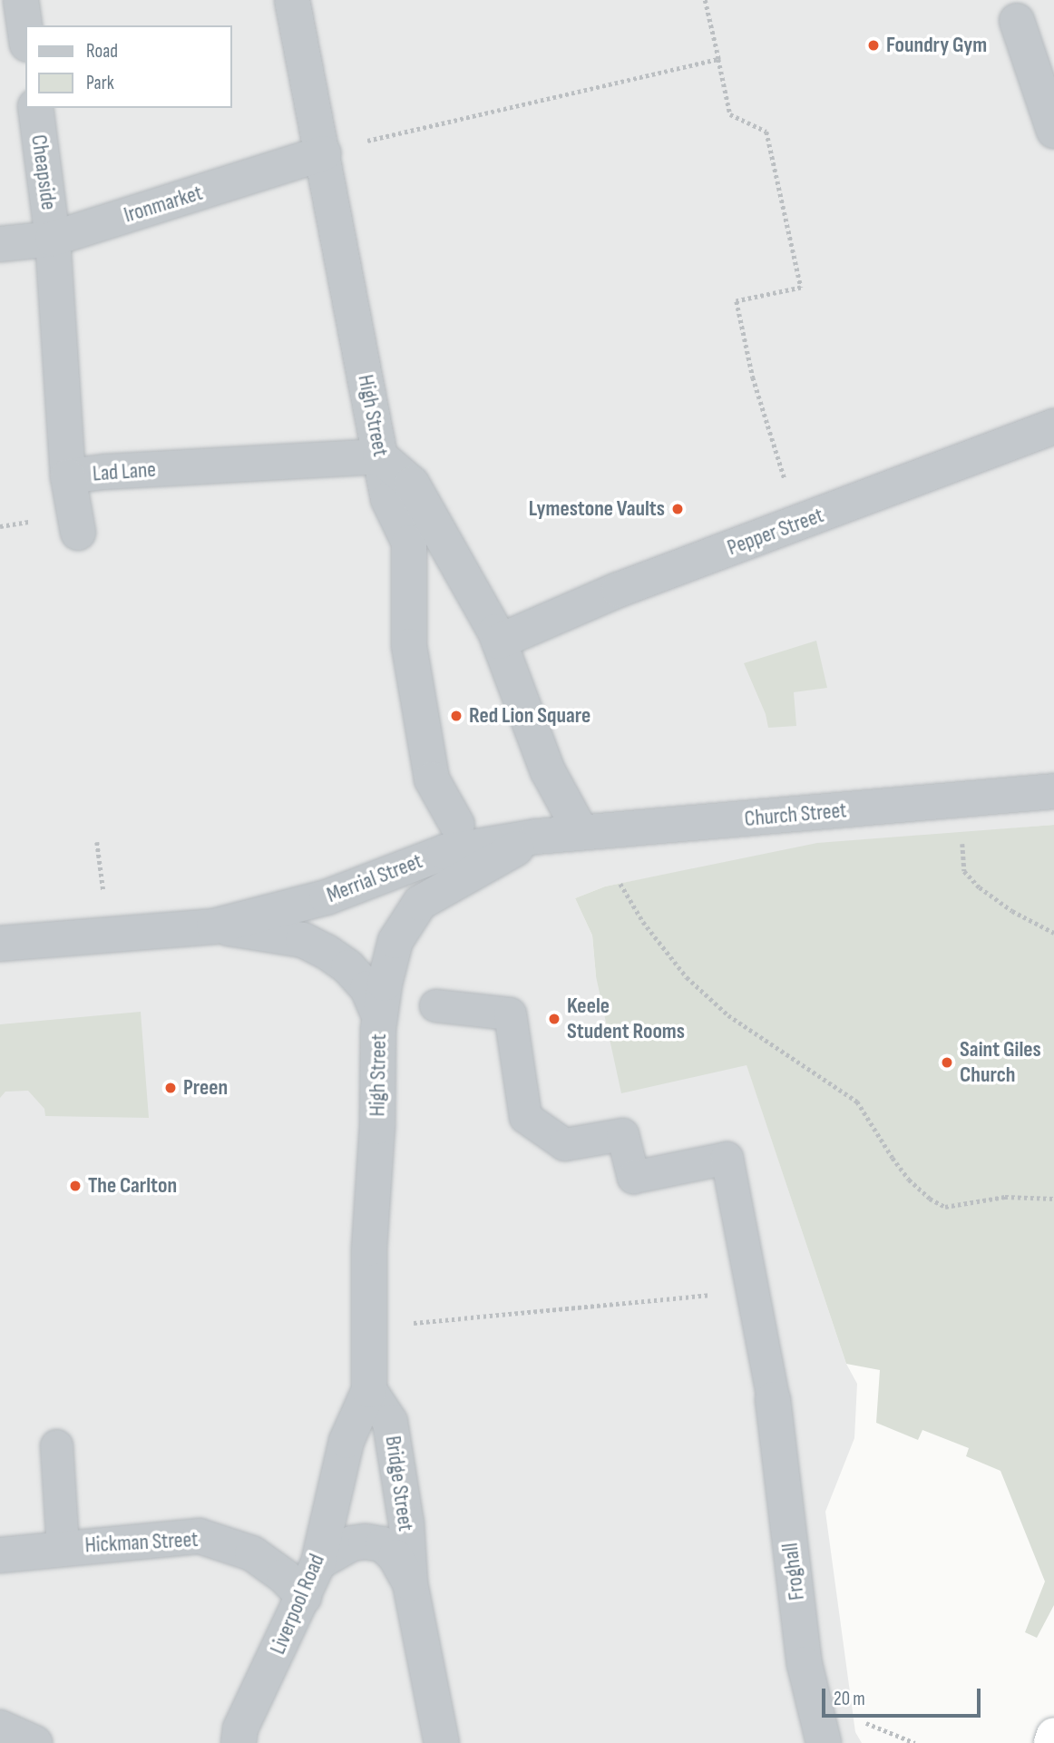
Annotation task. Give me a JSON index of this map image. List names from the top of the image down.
{
  "streets": {
    "street": [
      "Cheapside",
      "Ironmarket",
      "High Street",
      "Lad Lane",
      "Pepper Street",
      "Church Street",
      "Merrial Street",
      "Bridge Street",
      "Hickman Street",
      "Froghall",
      "Liverpool Road"
    ]
  },
  "crossings": [
    ["Cheapside", "Ironmarket"],
    ["Cheapside", "Lad Lane"],
    ["Ironmarket", "High Street"],
    ["Ironmarket", "Lad Lane"],
    ["High Street", "Lad Lane"],
    ["High Street", "Church Street"],
    ["High Street", "Merrial Street"],
    ["High Street", "Bridge Street"],
    ["High Street", "Liverpool Road"],
    ["Church Street", "Merrial Street"],
    ["Bridge Street", "Liverpool Road"],
    ["Hickman Street", "Liverpool Road"]
  ],
  "places": [
    "Foundry Gym",
    "Lymestone Vaults",
    "Red Lion Square",
    "Keele Student Rooms",
    "Saint Giles Church",
    "Preen",
    "The Carlton"
  ],
  "legend": ["Road", "Park"],
  "scale_bar": "20 m"
}
